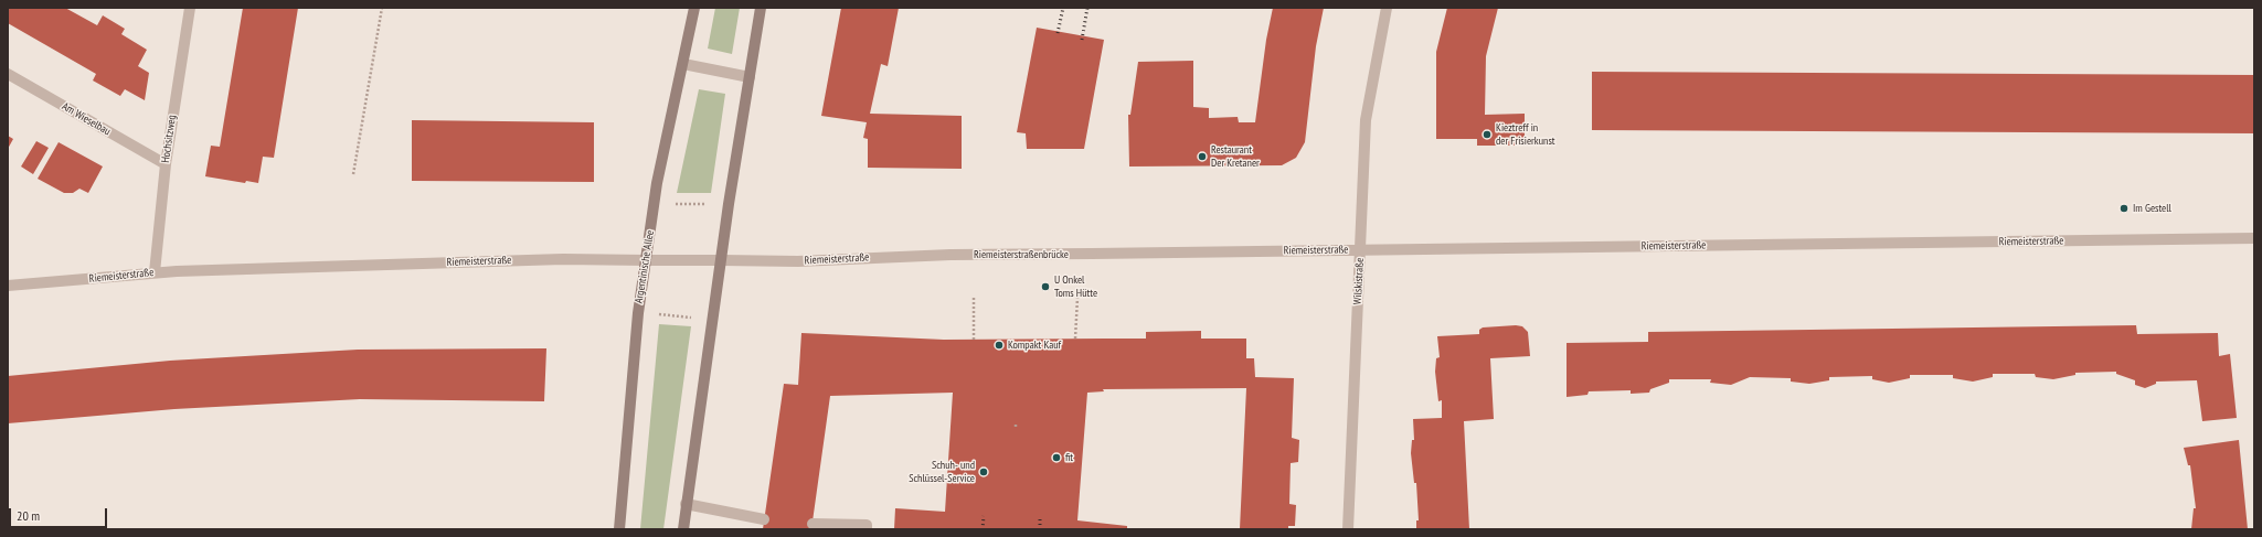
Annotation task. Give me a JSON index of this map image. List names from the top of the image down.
{
  "streets": {
    "main road": ["Argentinische Allee"],
    "street": [
      "Am Wieselbau",
      "Hochsitzweg",
      "Riemeisterstraße",
      "Riemeisterstraßenbrücke",
      "Wilskistraße"
    ]
  },
  "crossings": [
    ["Am Wieselbau", "Hochsitzweg"],
    ["Hochsitzweg", "Riemeisterstraße"],
    ["Riemeisterstraße", "Riemeisterstraßenbrücke"],
    ["Riemeisterstraße", "Argentinische Allee"],
    ["Riemeisterstraße", "Wilskistraße"]
  ],
  "places": [
    "Kieztreff in der Frisierkunst",
    "Restaurant Der Kretaner",
    "Im Gestell",
    "U Onkel Toms Hütte",
    "Kompakt Kauf",
    "fit",
    "Schuh- und Schlüssel-Service"
  ],
  "scale_bar": "20 m"
}
